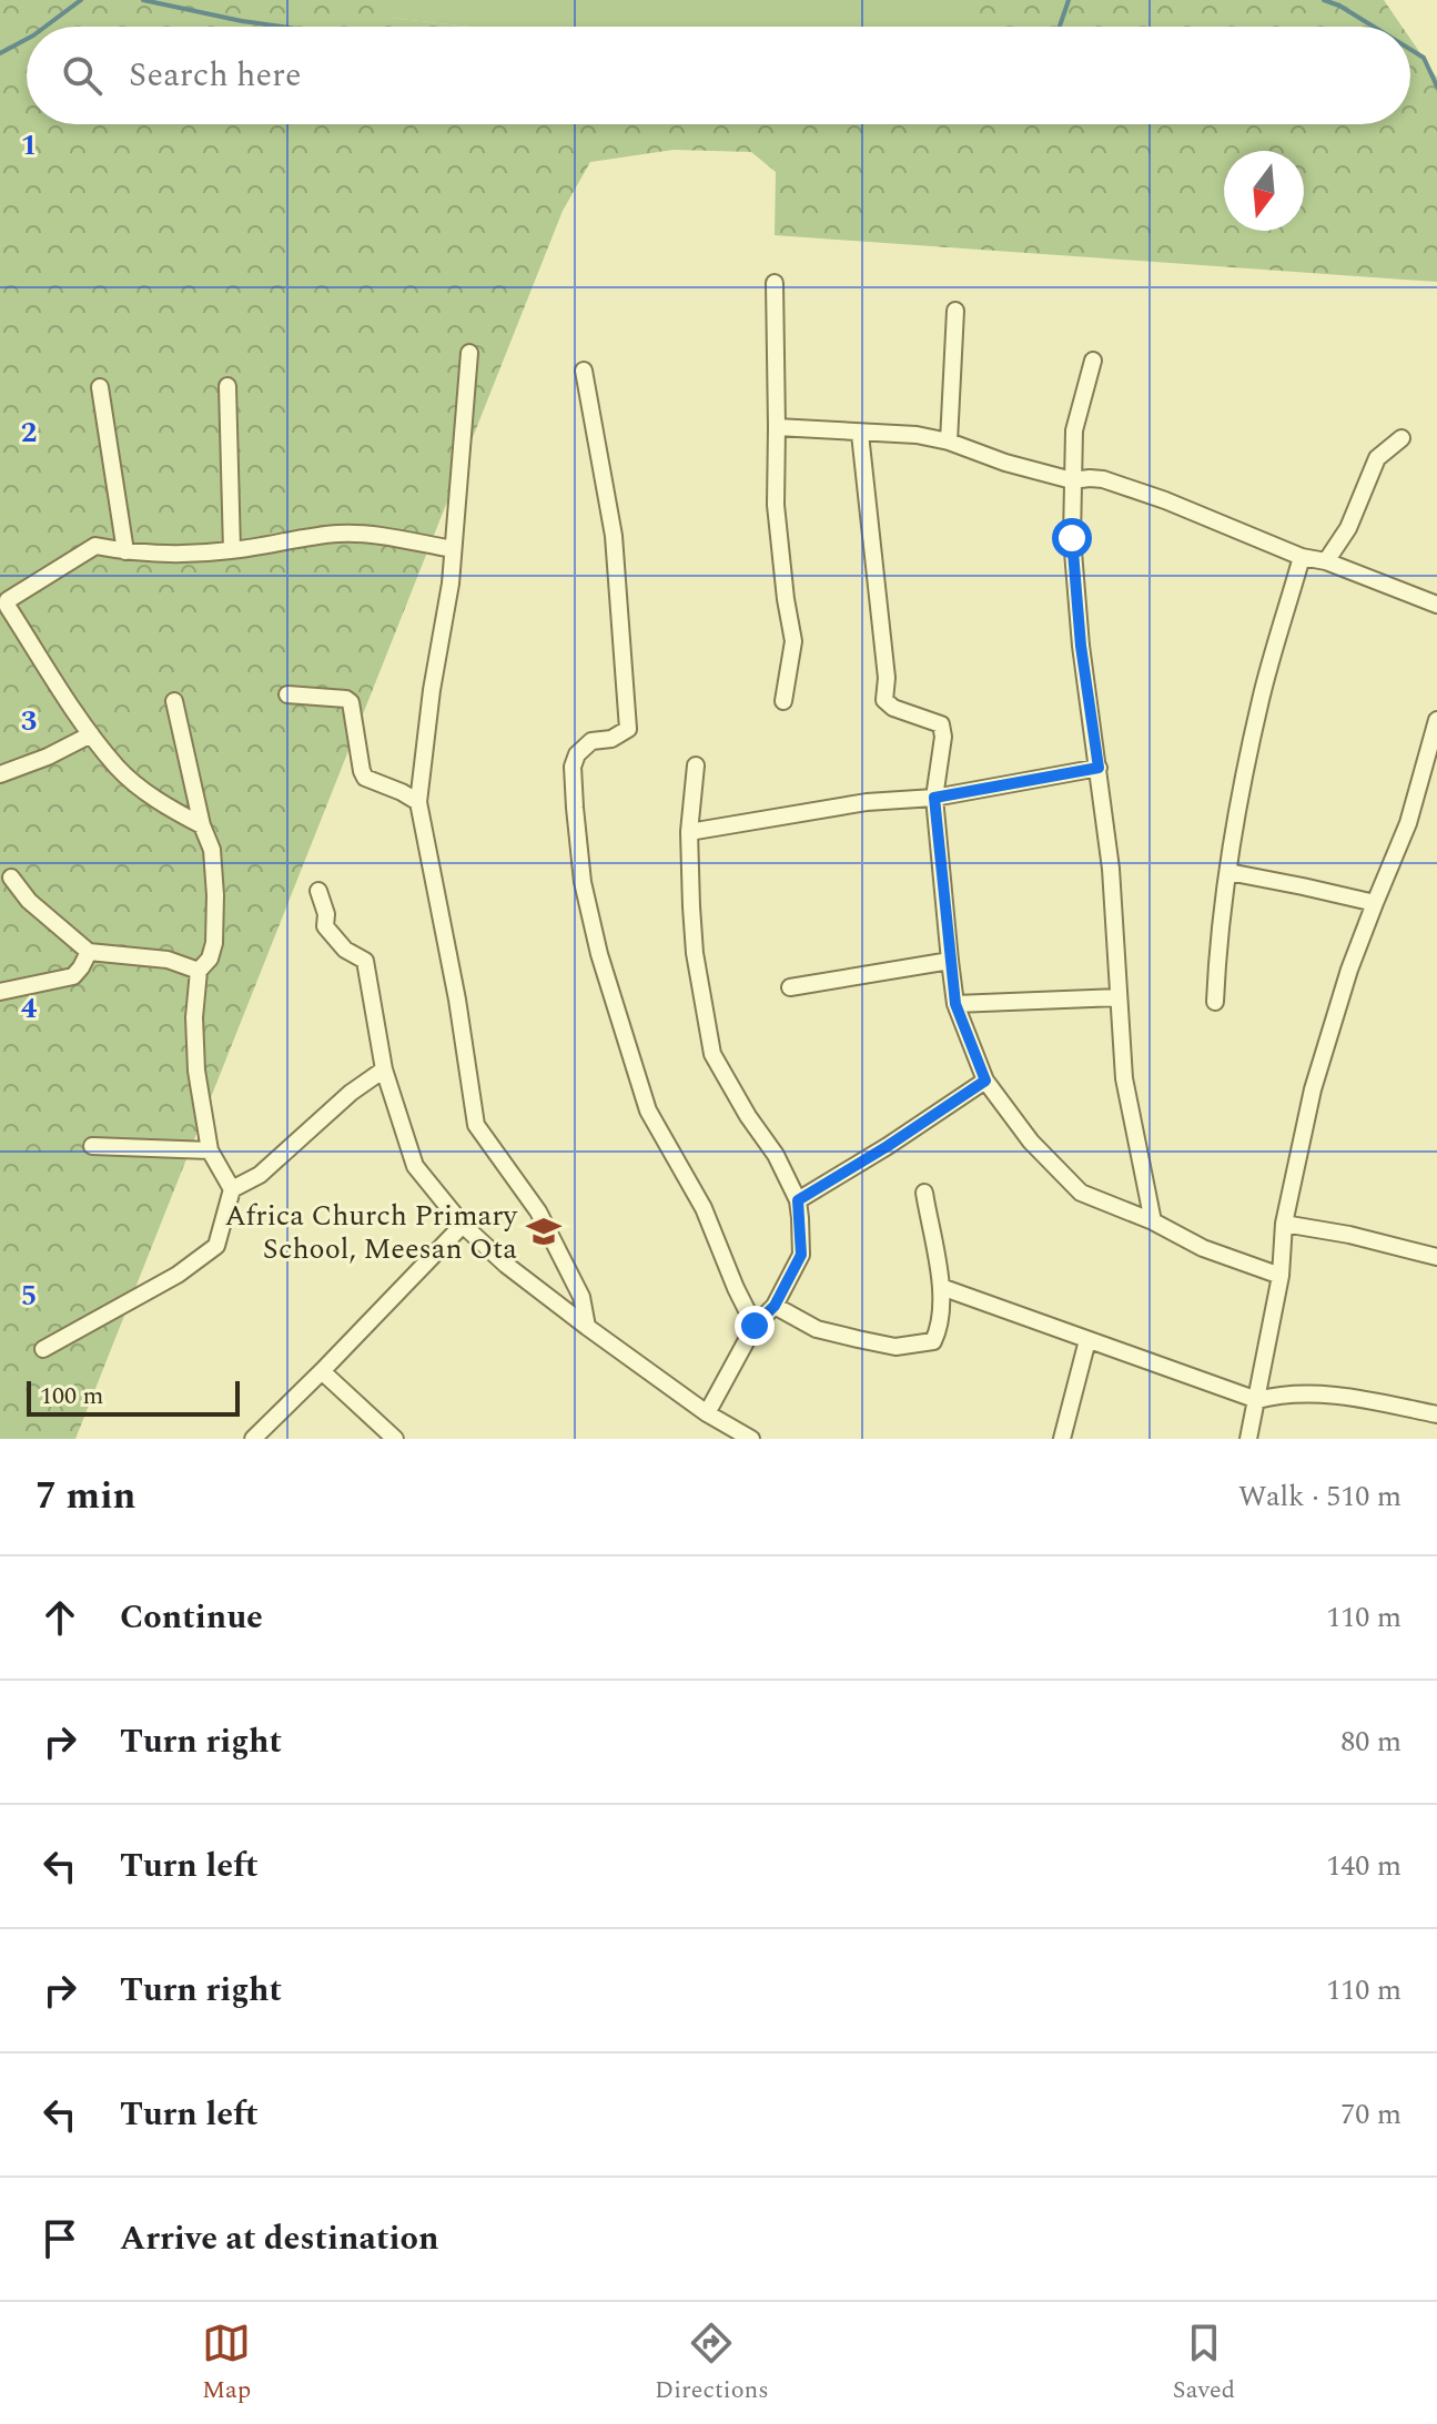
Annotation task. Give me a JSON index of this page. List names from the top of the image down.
{
  "places": {
    "school or university": ["Africa Church Primary School, Meesan Ota"]
  },
  "scale_bar": "100 m",
  "north": "bottom",
  "page": {
    "search": "Search here",
    "scale": "100 m",
    "heading": ["7 min", "Walk · 510 m"],
    "list": [
      ["Continue", "110 m"],
      ["Turn right", "80 m"],
      ["Turn left", "140 m"],
      ["Turn right", "110 m"],
      ["Turn left", "70 m"],
      "Arrive at destination"
    ],
    "nav": ["Map", "Directions", "Saved"]
  },
  "grid": {
    "rows": [
      "1",
      "2",
      "3",
      "4",
      "5"
    ]
  }
}
